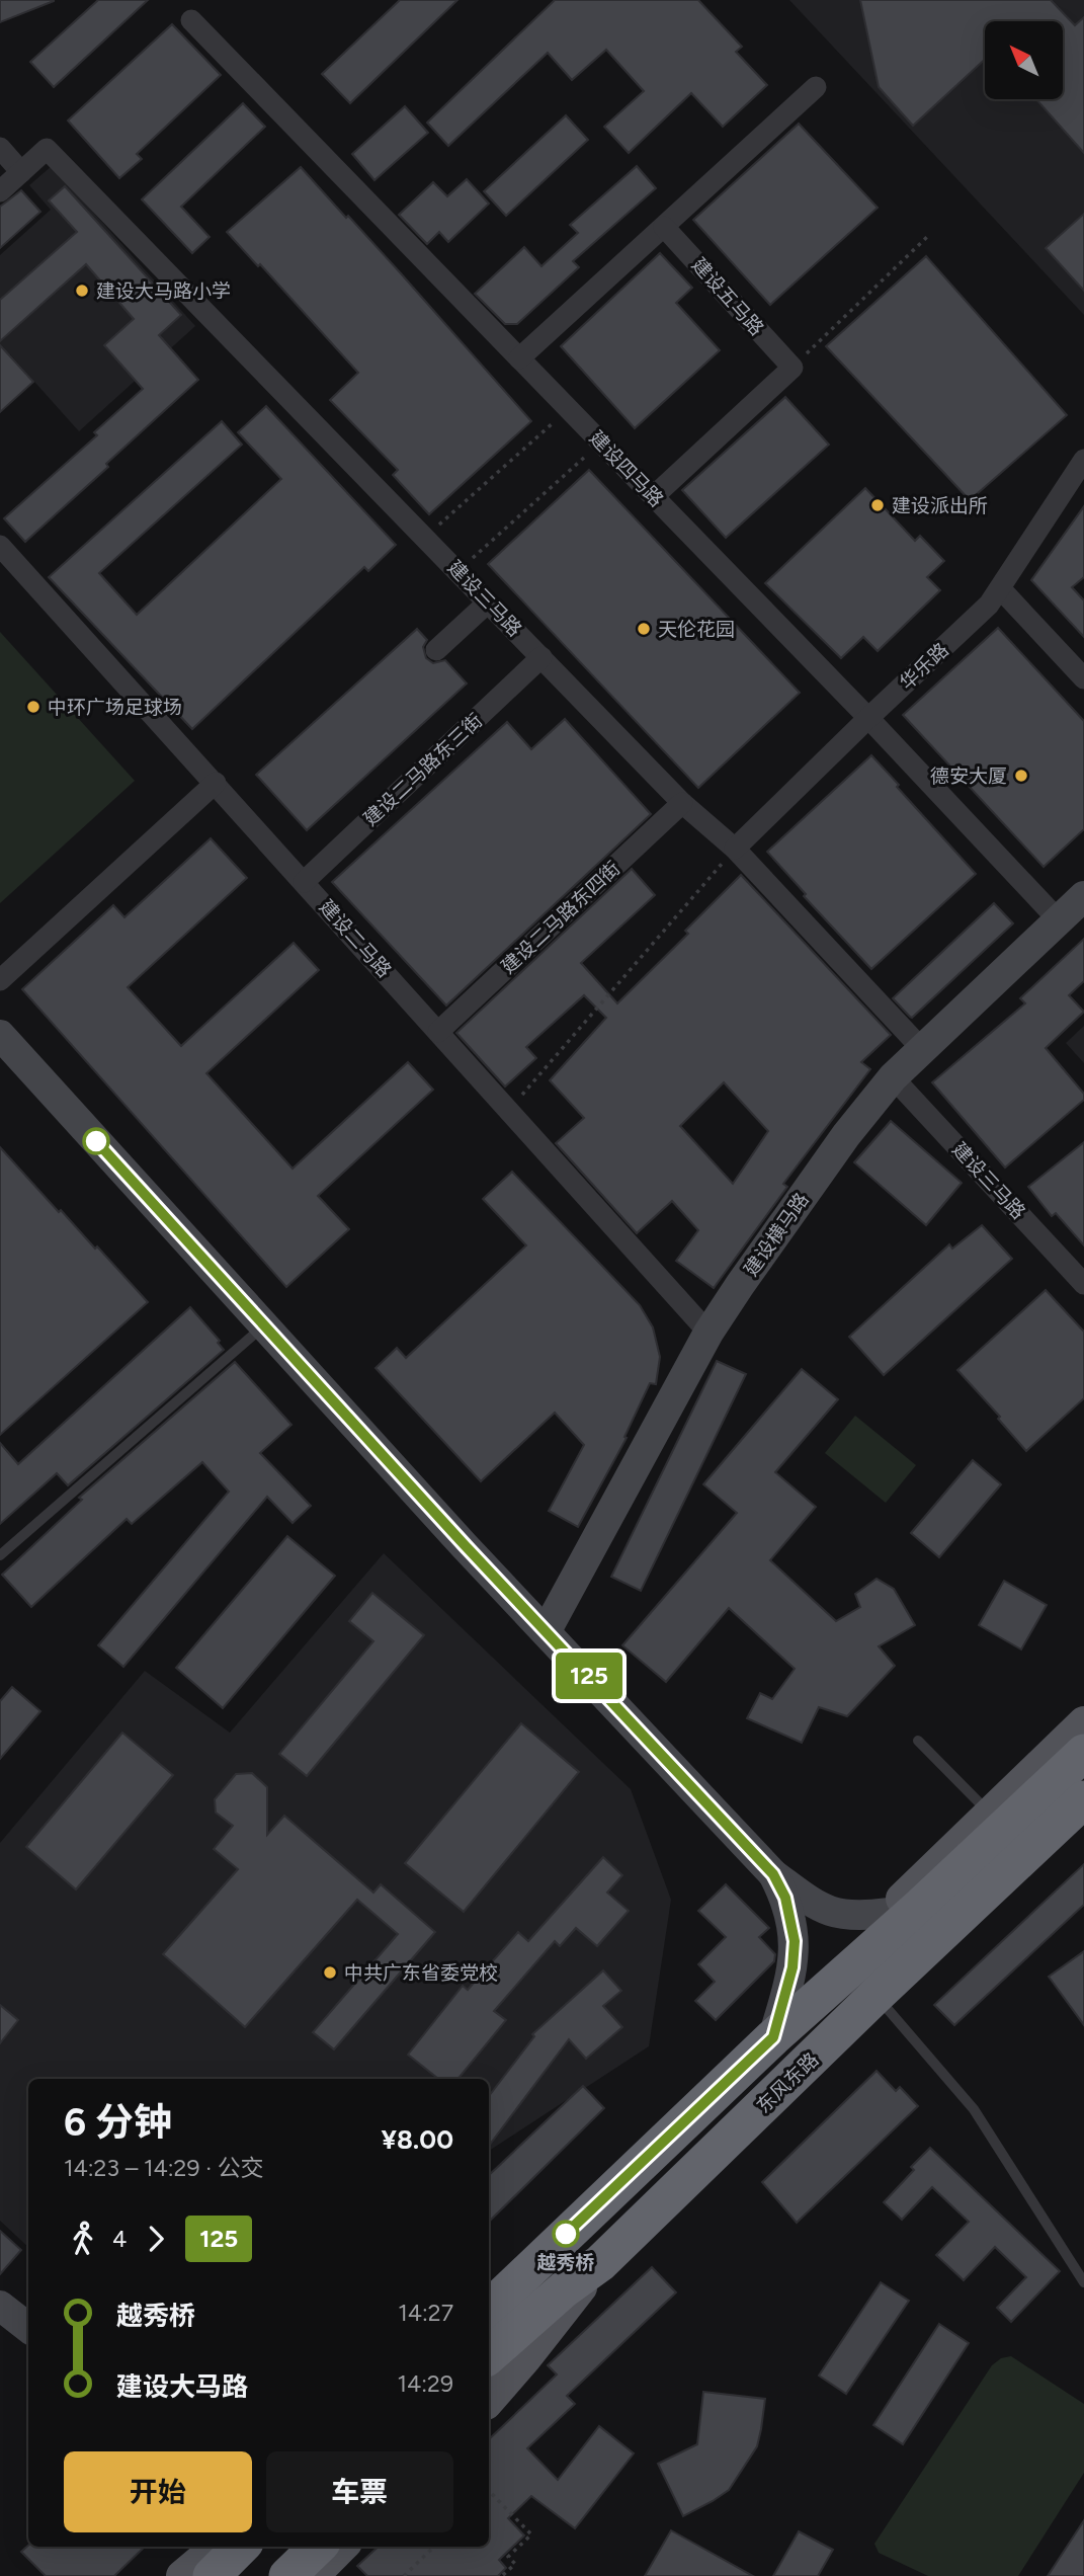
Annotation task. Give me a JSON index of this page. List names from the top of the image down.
{
  "streets": {
    "highway": ["东风东路"],
    "street": [
      "建设五马路",
      "建设四马路",
      "建设三马路",
      "华乐路",
      "建设二马路东三街",
      "建设二马路东四街",
      "建设二马路",
      "建设横马路"
    ]
  },
  "crossings": [
    ["建设四马路", "华乐路"],
    ["建设四马路", "建设横马路"],
    ["建设三马路", "华乐路"],
    ["建设三马路", "建设二马路东三街"],
    ["建设三马路", "建设二马路东四街"],
    ["建设三马路", "建设横马路"],
    ["建设二马路东三街", "建设二马路"],
    ["建设二马路东四街", "建设二马路"],
    ["建设二马路", "建设横马路"]
  ],
  "places": [
    "建设大马路小学",
    "建设派出所",
    "天伦花园",
    "中环广场足球场",
    "德安大厦",
    "中共广东省委党校",
    "越秀桥"
  ],
  "lines": ["bus line 125"],
  "north": "top left",
  "page": {
    "on_map": "125",
    "heading": ["6 分钟", "14:23 – 14:29 · 公交", "¥8.00"],
    "legs": ["4", "125"],
    "list": [
      {
        "name": "越秀桥",
        "value": "14:27"
      },
      {
        "name": "建设大马路",
        "value": "14:29"
      }
    ],
    "buttons": ["开始", "车票"]
  }
}
